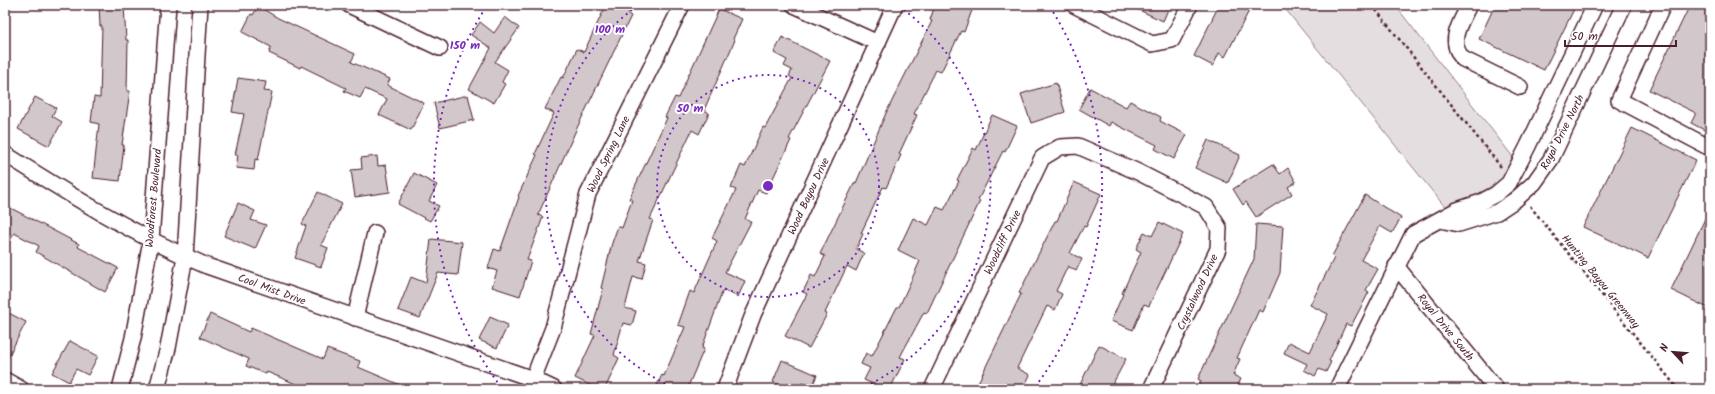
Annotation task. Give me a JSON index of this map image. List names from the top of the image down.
{
  "streets": {
    "street": [
      "Royal Drive North",
      "Wood Spring Lane",
      "Wood Bayou Drive",
      "Woodforest Boulevard",
      "Woodcliff Drive",
      "Cool Mist Drive",
      "Crystalwood Drive",
      "Royal Drive South"
    ],
    "path": ["Hunting Bayou Greenway"]
  },
  "crossings": [
    ["Wood Spring Lane", "Cool Mist Drive"],
    ["Woodforest Boulevard", "Cool Mist Drive"],
    ["Woodcliff Drive", "Crystalwood Drive"]
  ],
  "scale_bar": "50 m",
  "north": "top left",
  "rings": ["100 m", "150 m", "50 m"]
}
